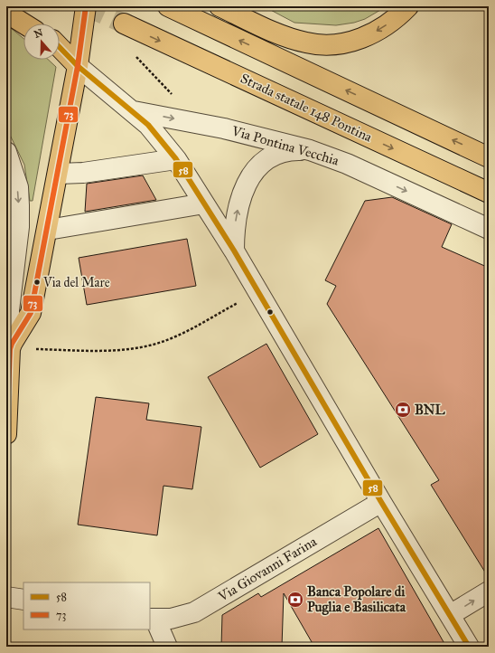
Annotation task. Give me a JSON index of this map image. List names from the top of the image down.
{
  "streets": {
    "main road": ["Strada statale 148 Pontina"],
    "street": ["Via Pontina Vecchia", "Via Giovanni Farina"]
  },
  "one_way": ["Via Pontina Vecchia"],
  "places": {
    "other": ["Via del Mare"],
    "bank": ["BNL", "Banca Popolare di Puglia e Basilicata"]
  },
  "lines": ["transit line 73", "transit line 58"],
  "legend": ["58", "73"],
  "north": "top"
}
